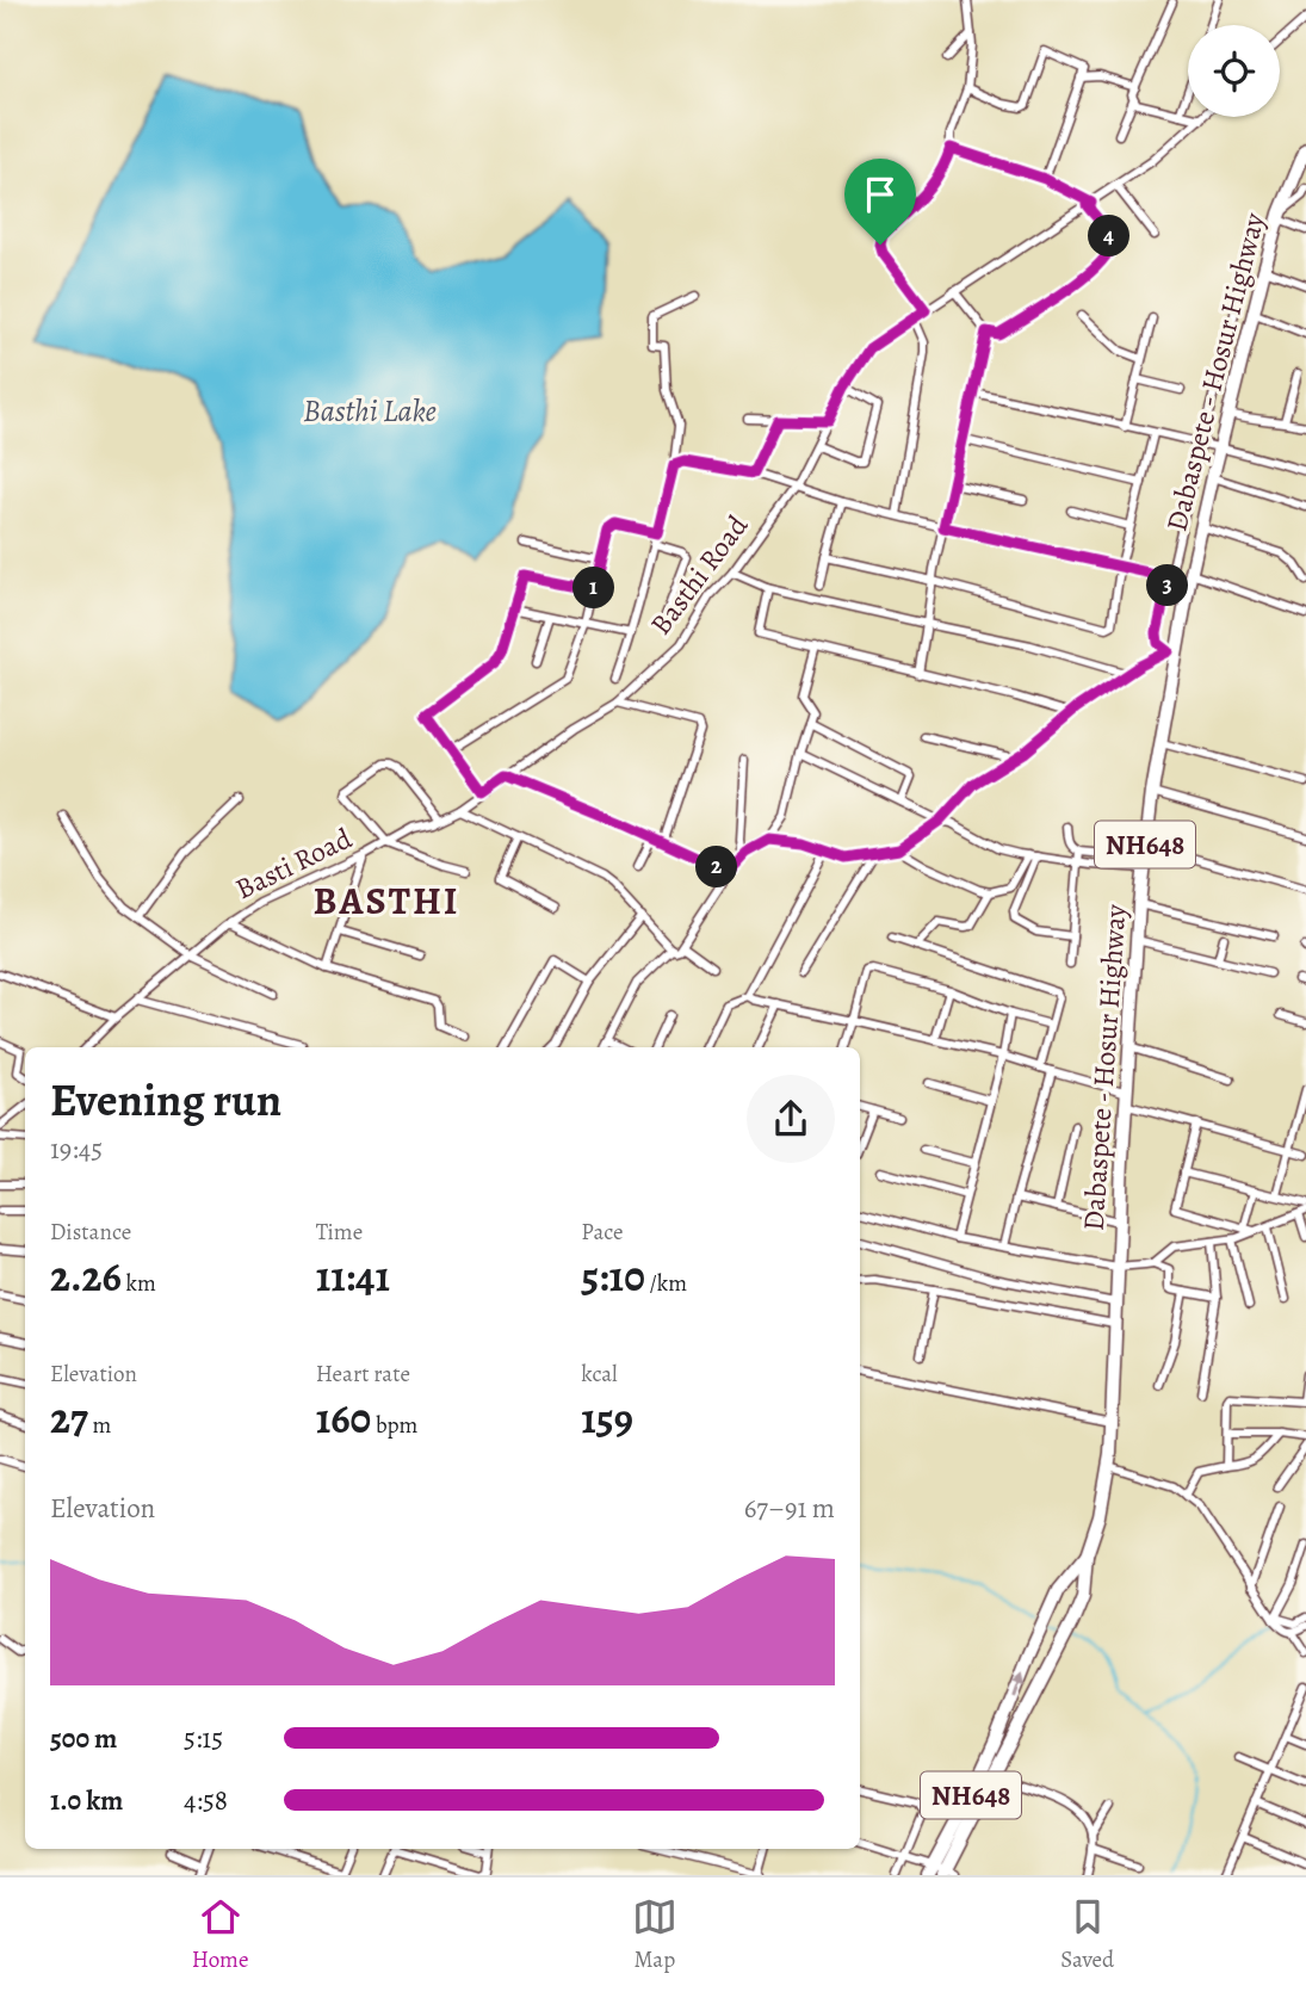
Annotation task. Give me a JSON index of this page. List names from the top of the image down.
{
  "streets": {
    "highway": ["Dabaspete - Hosur Highway", "NH648"],
    "street": ["Basthi Road", "Basti Road"]
  },
  "crossings": [
    ["Dabaspete - Hosur Highway", "NH648"],
    ["Basthi Road", "Basti Road"]
  ],
  "districts": ["BASTHI"],
  "water": ["Basthi Lake"],
  "page": {
    "pins": [
      "4",
      "3",
      "1",
      "2"
    ],
    "heading": ["Evening run", "19:45"],
    "stats": [
      ["Distance", "2.26 km"],
      ["Time", "11:41"],
      ["Pace", "5:10 /km"],
      ["Elevation", "27 m"],
      ["Heart rate", "160 bpm"],
      ["kcal", "159"]
    ],
    "chart": ["Elevation", "67–91 m"],
    "list": [
      {
        "name": "500 m",
        "note": "5:15"
      },
      {
        "name": "1.0 km",
        "note": "4:58"
      }
    ],
    "tabs": ["Home", "Map", "Saved"]
  }
}
